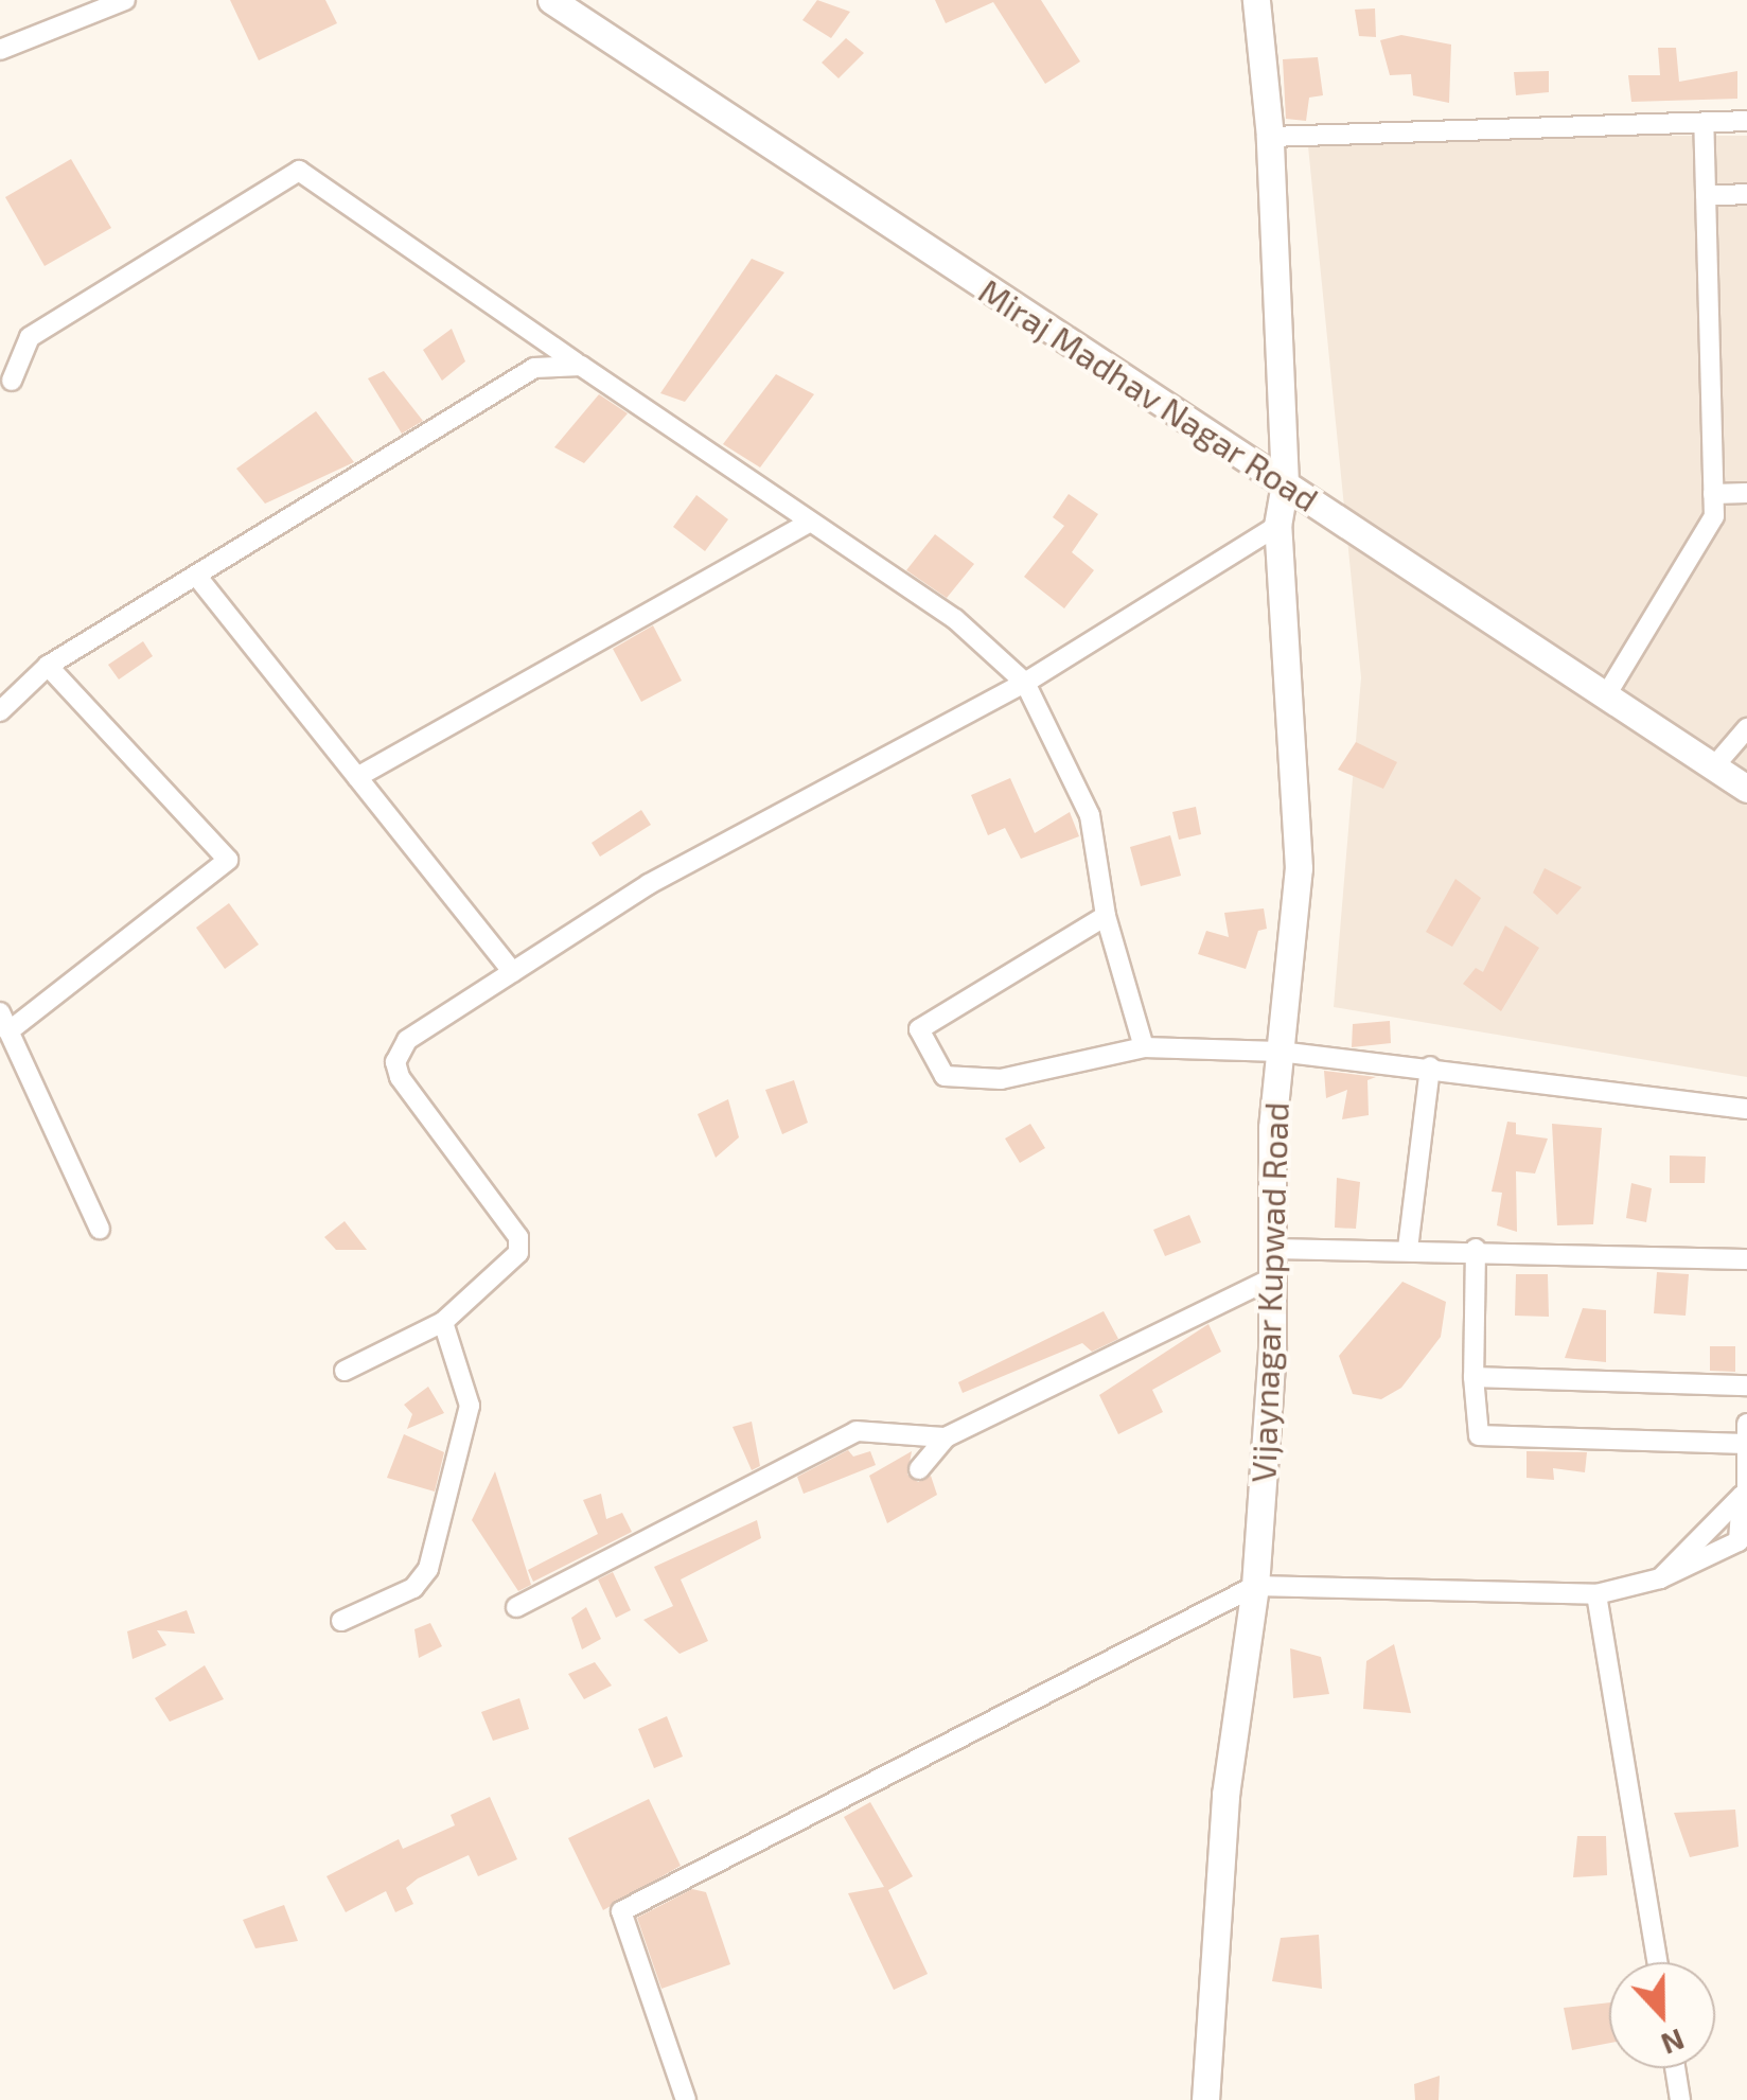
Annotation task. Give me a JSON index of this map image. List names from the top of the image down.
{
  "streets": {
    "street": ["Miraj Madhav Nagar Road", "Vijaynagar Kupwad Road"]
  },
  "crossings": [
    ["Miraj Madhav Nagar Road", "Vijaynagar Kupwad Road"]
  ],
  "north": "bottom"
}
